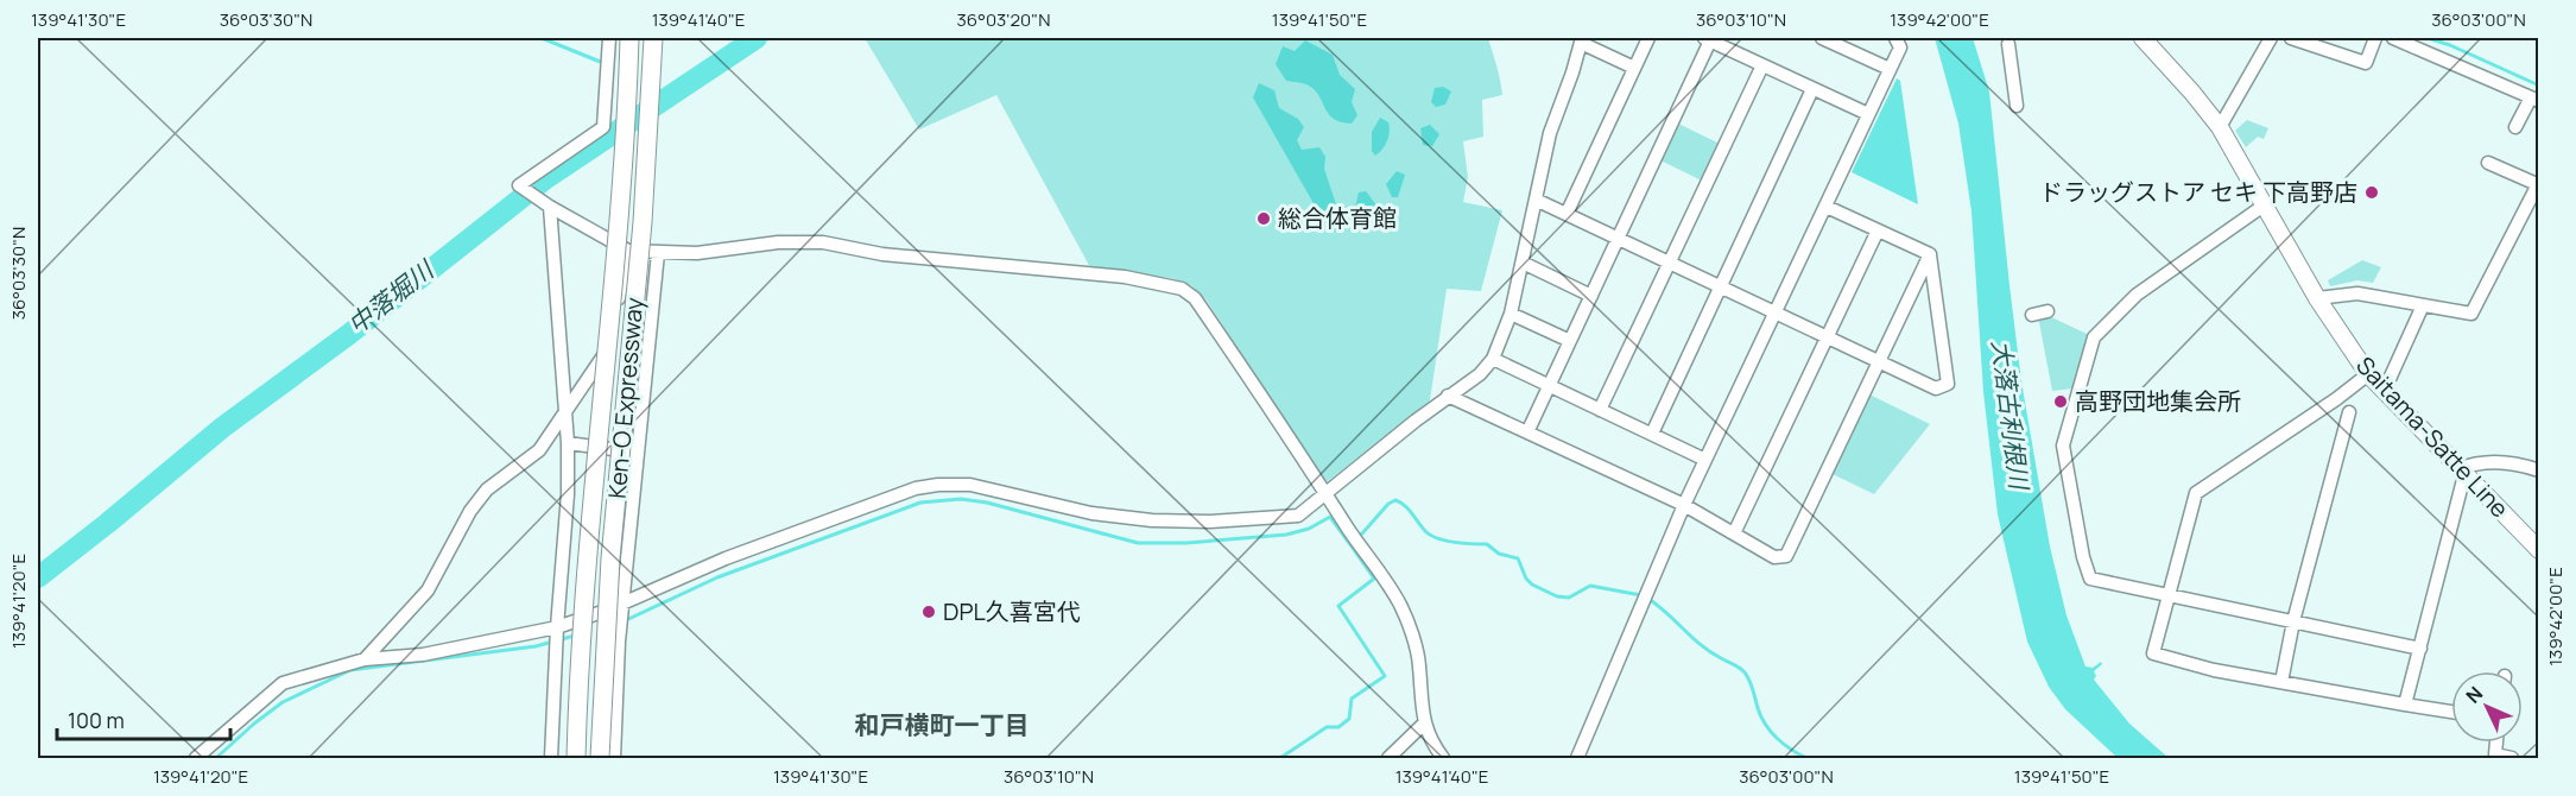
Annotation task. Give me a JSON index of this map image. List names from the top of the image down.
{
  "streets": {
    "highway": ["Ken-O Expressway"],
    "main road": ["Saitama-Satte Line"]
  },
  "districts": ["和戸横町一丁目"],
  "water": ["中落堀川", "大落古利根川"],
  "places": [
    "ドラッグストア セキ 下高野店",
    "総合体育館",
    "高野団地集会所",
    "DPL久喜宮代"
  ],
  "scale_bar": "100 m",
  "north": "top left",
  "coordinates": [
    "139°41'30\"E",
    "36°03'30\"N",
    "139°41'40\"E",
    "36°03'20\"N",
    "139°41'50\"E",
    "36°03'10\"N",
    "139°42'00\"E",
    "36°03'00\"N",
    "139°41'20\"E"
  ]
}
